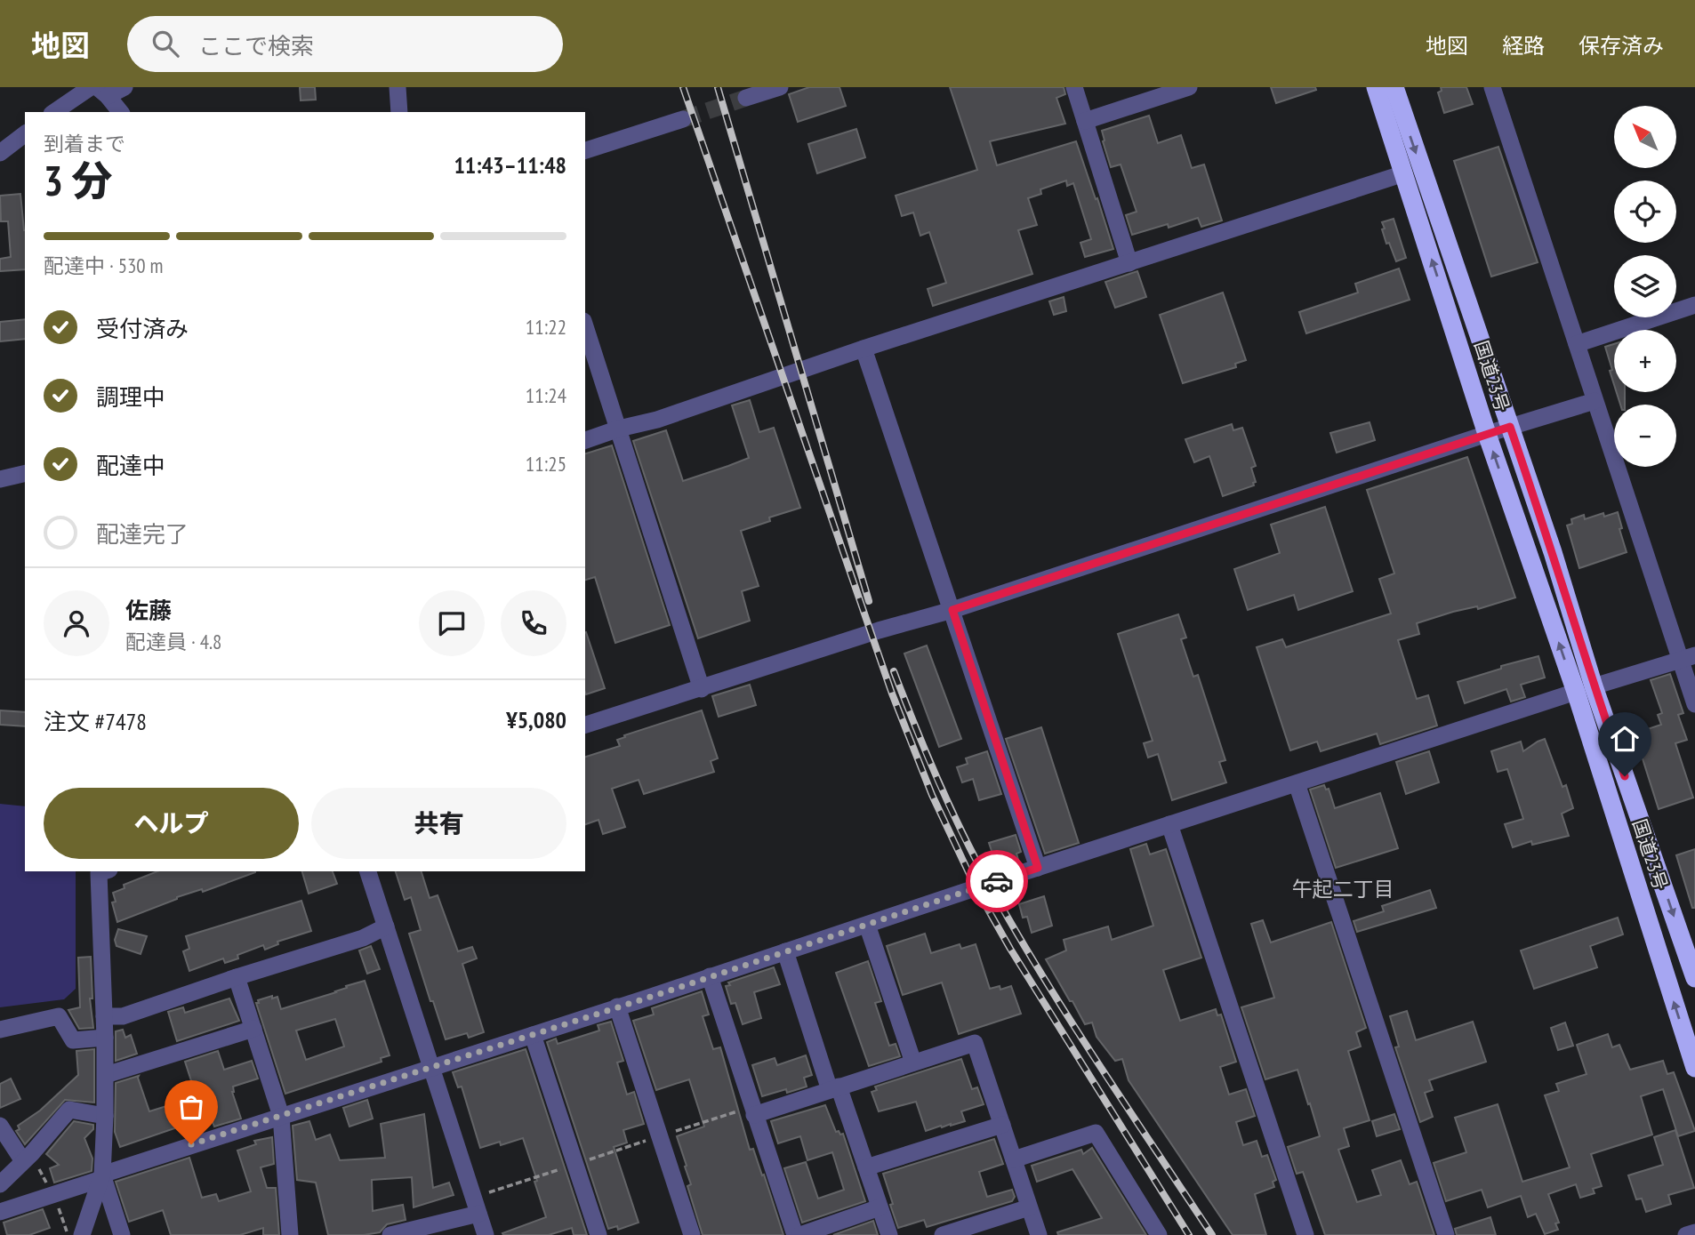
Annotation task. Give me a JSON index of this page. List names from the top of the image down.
{
  "streets": {
    "highway": ["国道23号"]
  },
  "districts": ["午起二丁目"],
  "north": "top left",
  "page": {
    "header": "地図",
    "search": "ここで検索",
    "nav": ["地図", "経路", "保存済み"],
    "map_buttons": ["+", "−"],
    "heading": ["3 分", "到着まで", "11:43–11:48"],
    "panel": [
      "佐藤",
      "配達員 · 4.8",
      "注文 #7478",
      "¥5,080"
    ],
    "bar": "配達中 · 530 m",
    "list": [
      ["受付済み", "11:22"],
      ["調理中", "11:24"],
      ["配達中", "11:25"],
      "配達完了"
    ],
    "buttons": ["ヘルプ", "共有"]
  }
}
